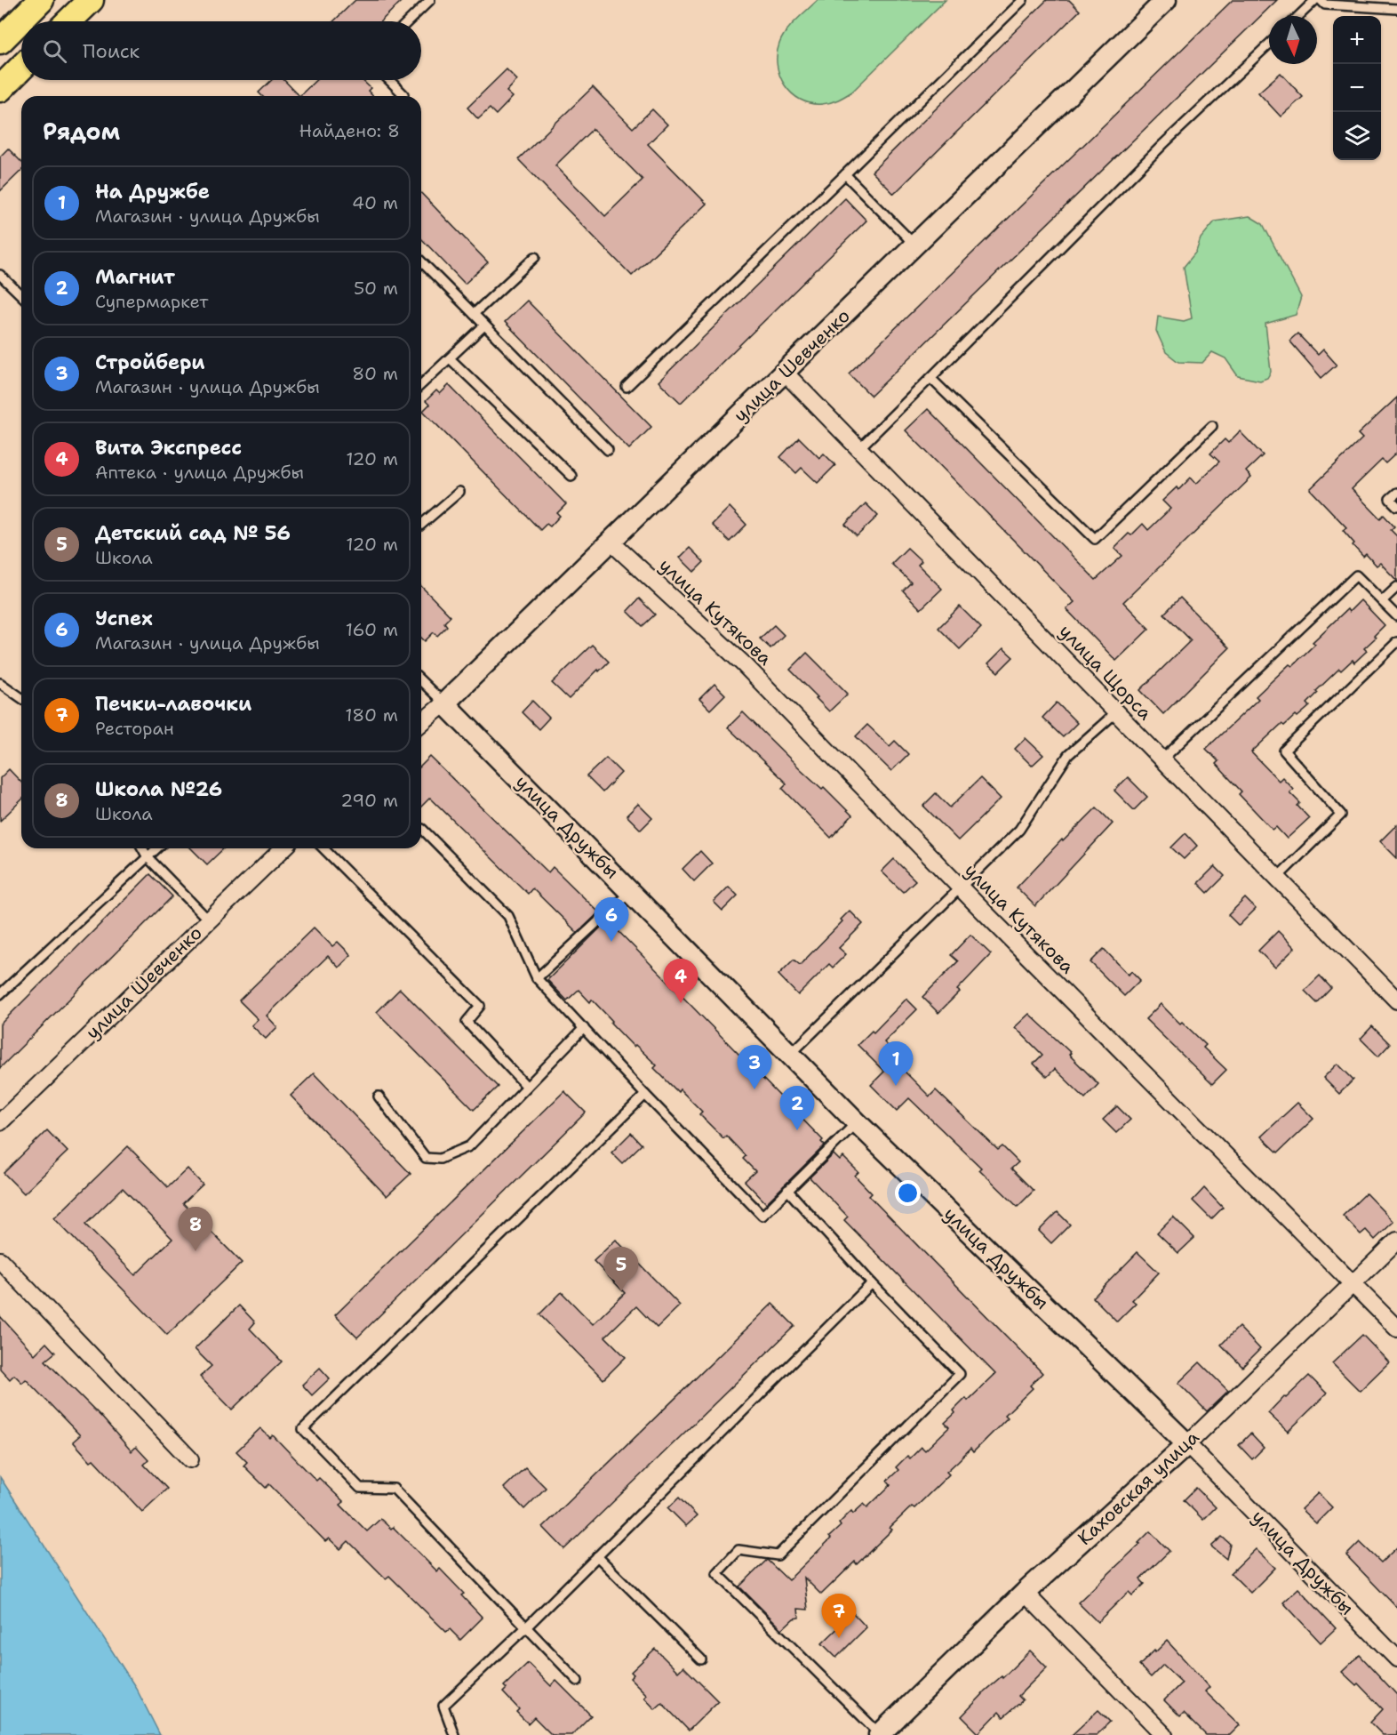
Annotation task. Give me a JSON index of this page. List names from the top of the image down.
{
  "streets": {
    "street": [
      "улица Шевченко",
      "улица Кутякова",
      "улица Щорса",
      "улица Дружбы",
      "Каховская улица"
    ]
  },
  "crossings": [
    ["улица Шевченко", "улица Кутякова"],
    ["улица Шевченко", "улица Щорса"],
    ["улица Шевченко", "улица Дружбы"],
    ["улица Кутякова", "Каховская улица"],
    ["улица Дружбы", "Каховская улица"]
  ],
  "north": "bottom",
  "page": {
    "map_buttons": ["+", "−"],
    "search": "Поиск",
    "heading": ["Рядом", "Найдено: 8"],
    "list": [
      {
        "mark": "1",
        "name": "На Дружбе",
        "note": "Магазин · улица Дружбы",
        "value": "40 m"
      },
      {
        "mark": "2",
        "name": "Магнит",
        "note": "Супермаркет",
        "value": "50 m"
      },
      {
        "mark": "3",
        "name": "Стройбери",
        "note": "Магазин · улица Дружбы",
        "value": "80 m"
      },
      {
        "mark": "4",
        "name": "Вита Экспресс",
        "note": "Аптека · улица Дружбы",
        "value": "120 m"
      },
      {
        "mark": "5",
        "name": "Детский сад № 56",
        "note": "Школа",
        "value": "120 m"
      },
      {
        "mark": "6",
        "name": "Успех",
        "note": "Магазин · улица Дружбы",
        "value": "160 m"
      },
      {
        "mark": "7",
        "name": "Печки-лавочки",
        "note": "Ресторан",
        "value": "180 m"
      },
      {
        "mark": "8",
        "name": "Школа №26",
        "note": "Школа",
        "value": "290 m"
      }
    ],
    "pins": [
      "6",
      "4",
      "1",
      "3",
      "2",
      "8",
      "5",
      "7"
    ]
  }
}
